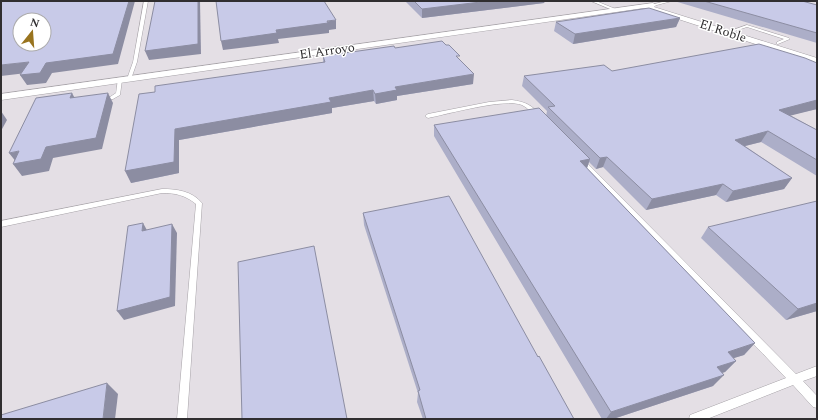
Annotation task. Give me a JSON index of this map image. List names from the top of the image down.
{
  "streets": {
    "street": ["El Roble", "El Arroyo"]
  },
  "crossings": [
    ["El Roble", "El Arroyo"]
  ],
  "north": "top"
}
